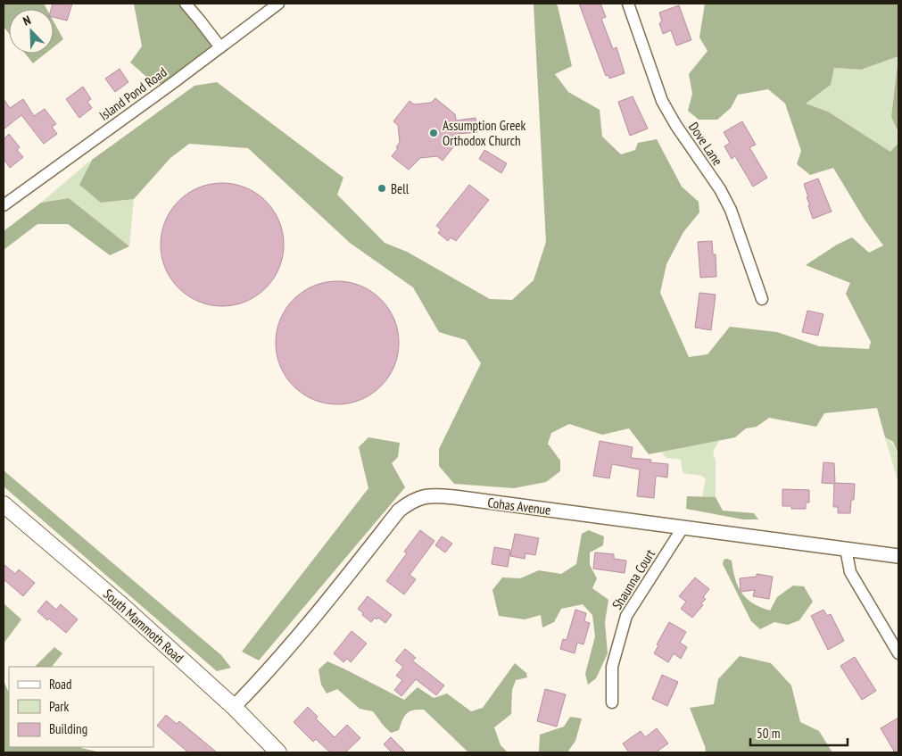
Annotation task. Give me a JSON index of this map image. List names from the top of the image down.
{
  "streets": {
    "main road": ["South Mammoth Road"],
    "street": [
      "Island Pond Road",
      "Dove Lane",
      "Cohas Avenue",
      "Shaunna Court"
    ]
  },
  "crossings": [
    ["Cohas Avenue", "Shaunna Court"],
    ["Cohas Avenue", "South Mammoth Road"]
  ],
  "places": ["Assumption Greek Orthodox Church", "Bell"],
  "legend": ["Road", "Park", "Building"],
  "scale_bar": "50 m",
  "north": "top left"
}
